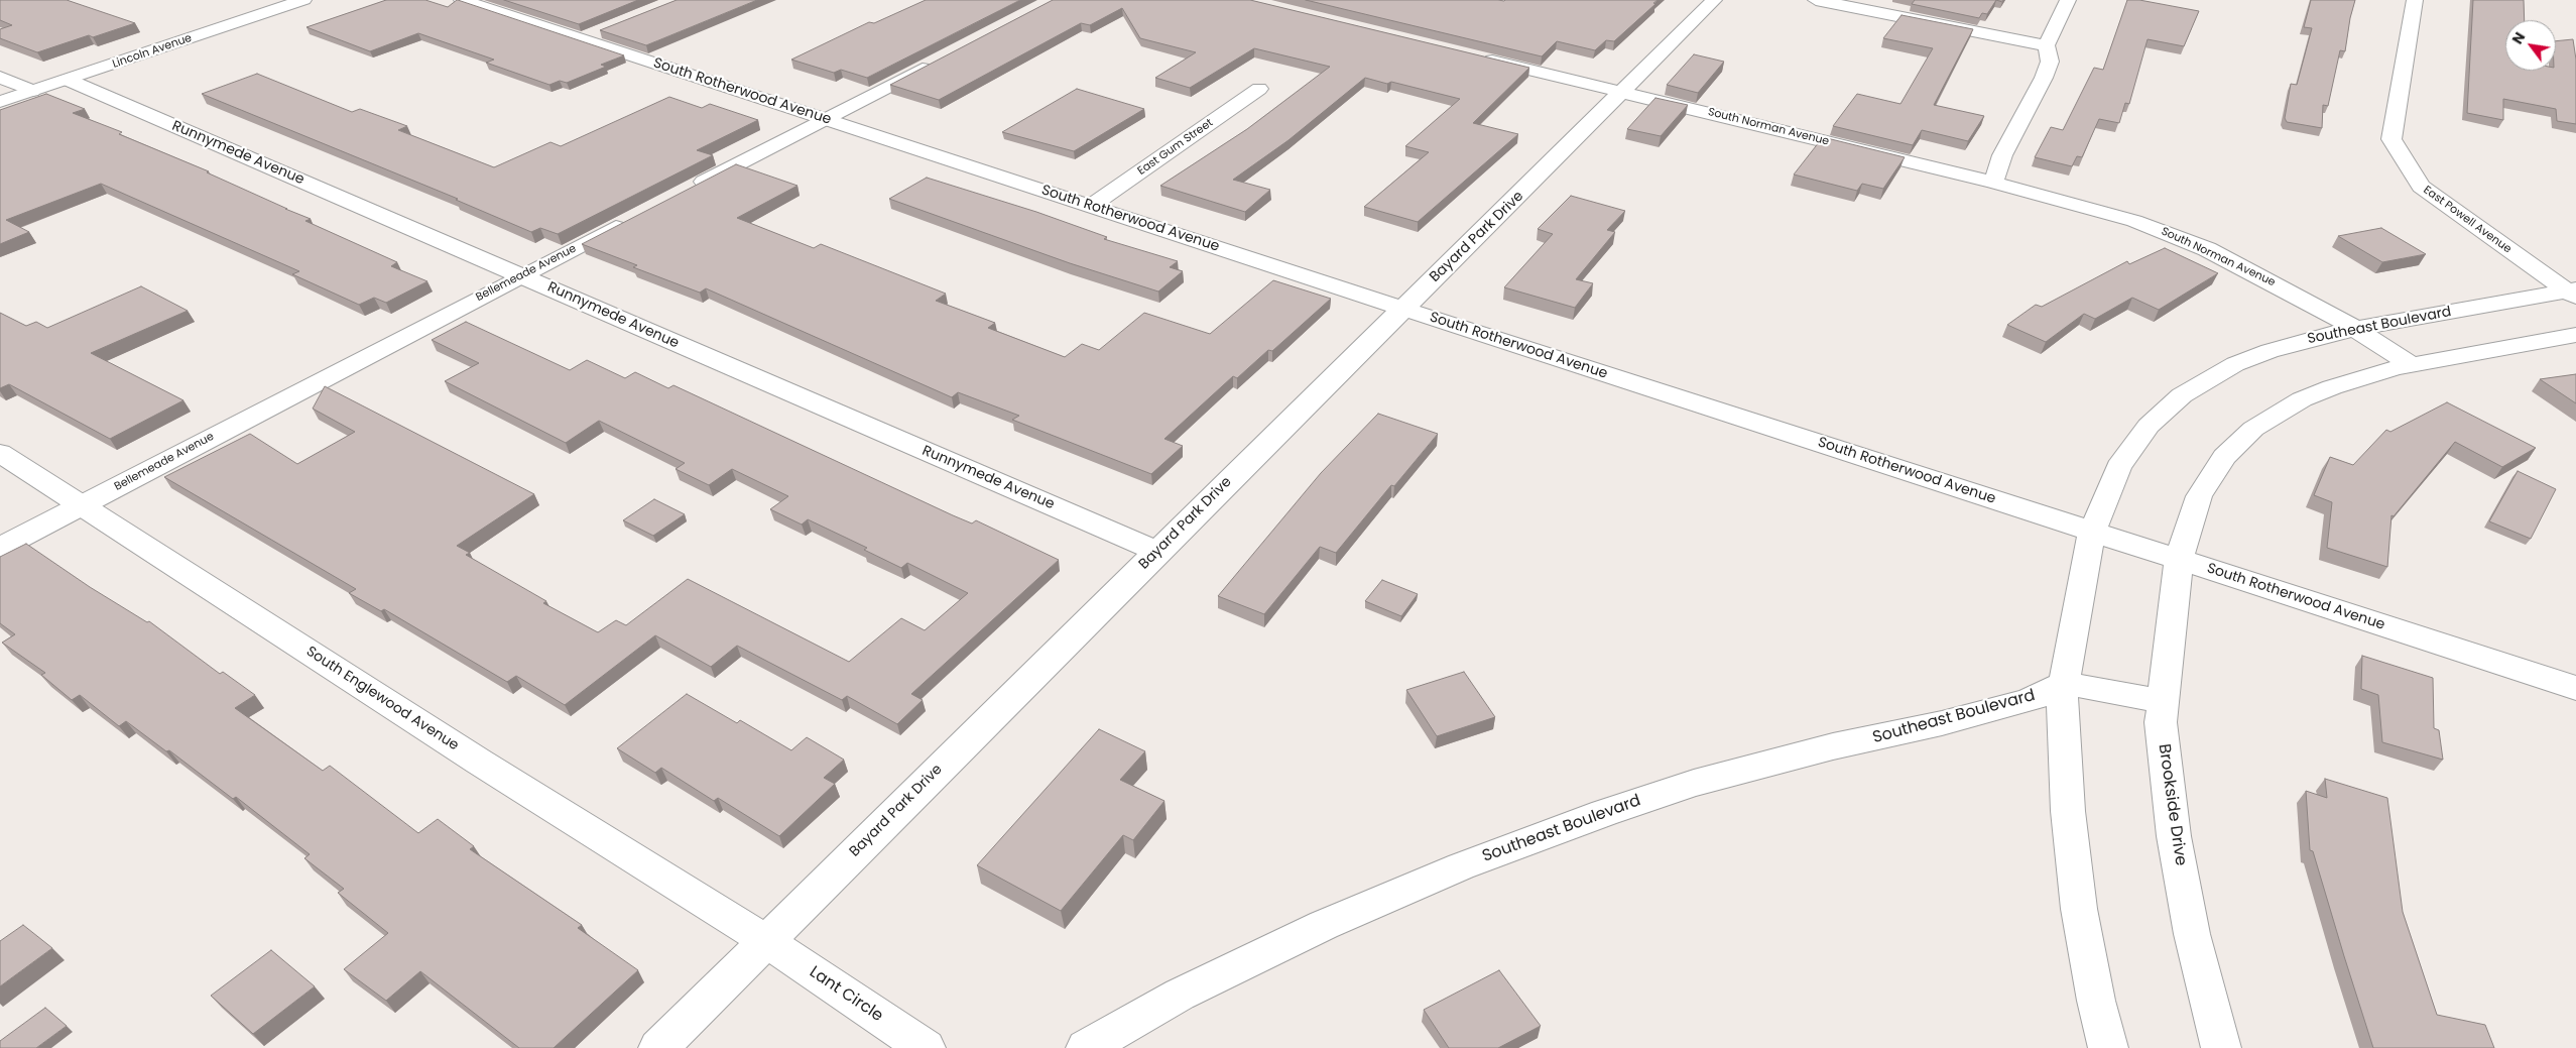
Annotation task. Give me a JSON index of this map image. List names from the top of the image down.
{
  "streets": {
    "street": [
      "Lincoln Avenue",
      "South Rotherwood Avenue",
      "South Norman Avenue",
      "East Gum Street",
      "Runnymede Avenue",
      "East Powell Avenue",
      "Bayard Park Drive",
      "Bellemeade Avenue",
      "Southeast Boulevard",
      "South Englewood Avenue",
      "Brookside Drive",
      "Lant Circle"
    ]
  },
  "crossings": [
    ["Lincoln Avenue", "Runnymede Avenue"],
    ["South Rotherwood Avenue", "East Gum Street"],
    ["South Rotherwood Avenue", "Bayard Park Drive"],
    ["South Rotherwood Avenue", "Southeast Boulevard"],
    ["South Rotherwood Avenue", "Brookside Drive"],
    ["South Norman Avenue", "Bayard Park Drive"],
    ["South Norman Avenue", "Southeast Boulevard"],
    ["Runnymede Avenue", "Bayard Park Drive"],
    ["Runnymede Avenue", "Bellemeade Avenue"],
    ["East Powell Avenue", "Southeast Boulevard"],
    ["Bayard Park Drive", "South Englewood Avenue"],
    ["Bayard Park Drive", "Lant Circle"],
    ["Bellemeade Avenue", "South Englewood Avenue"],
    ["South Englewood Avenue", "Lant Circle"]
  ],
  "north": "top left"
}
